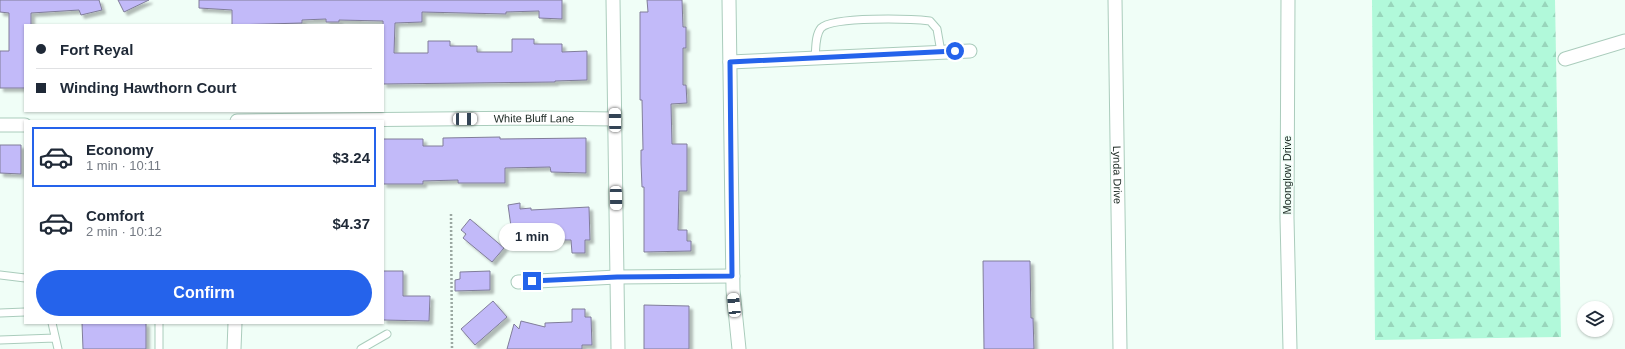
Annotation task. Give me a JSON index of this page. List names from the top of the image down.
{
  "streets": {
    "street": ["White Bluff Lane", "Lynda Drive", "Moonglow Drive"]
  },
  "page": {
    "banner": ["Fort Reyal", "Winding Hawthorn Court"],
    "list": [
      {
        "name": "Economy",
        "note": "1 min · 10:11",
        "value": "$3.24"
      },
      {
        "name": "Comfort",
        "note": "2 min · 10:12",
        "value": "$4.37"
      }
    ],
    "bubble": "1 min",
    "buttons": "Confirm"
  }
}
